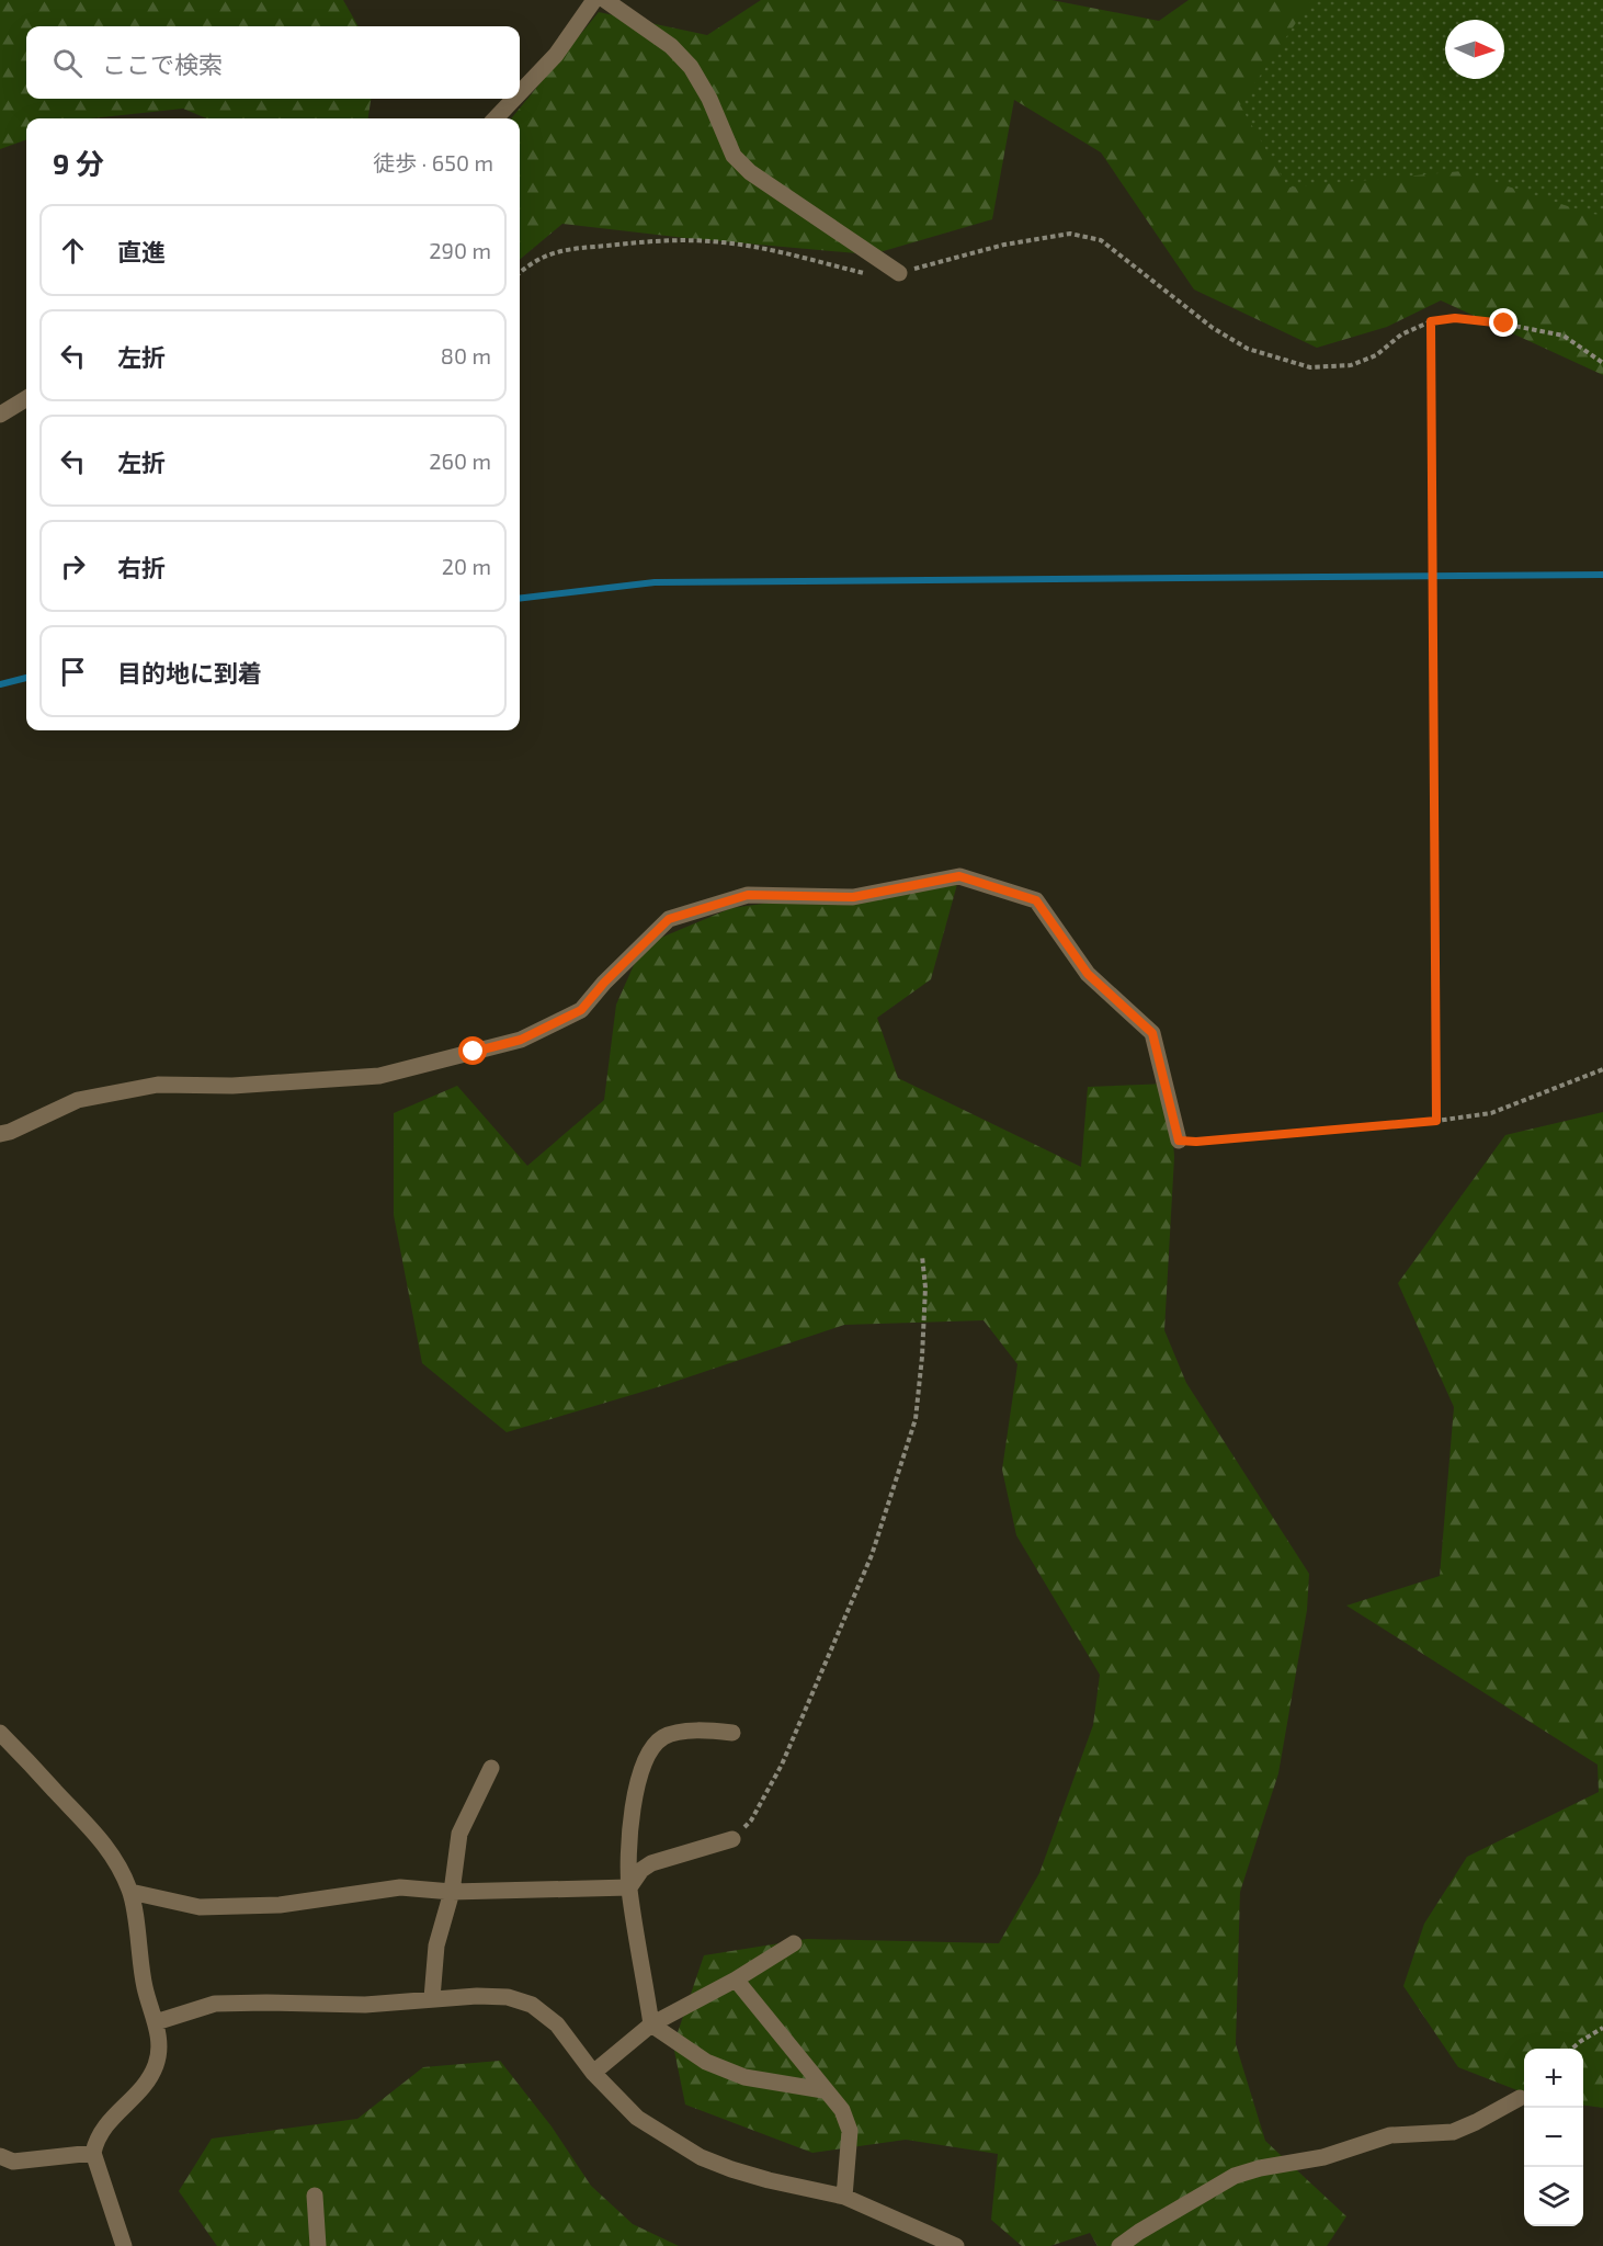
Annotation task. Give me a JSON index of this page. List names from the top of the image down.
{
  "north": "right",
  "page": {
    "search": "ここで検索",
    "heading": ["9 分", "徒歩 · 650 m"],
    "list": [
      ["直進", "290 m"],
      ["左折", "80 m"],
      ["左折", "260 m"],
      ["右折", "20 m"],
      "目的地に到着"
    ],
    "map_buttons": ["+", "−"]
  }
}
